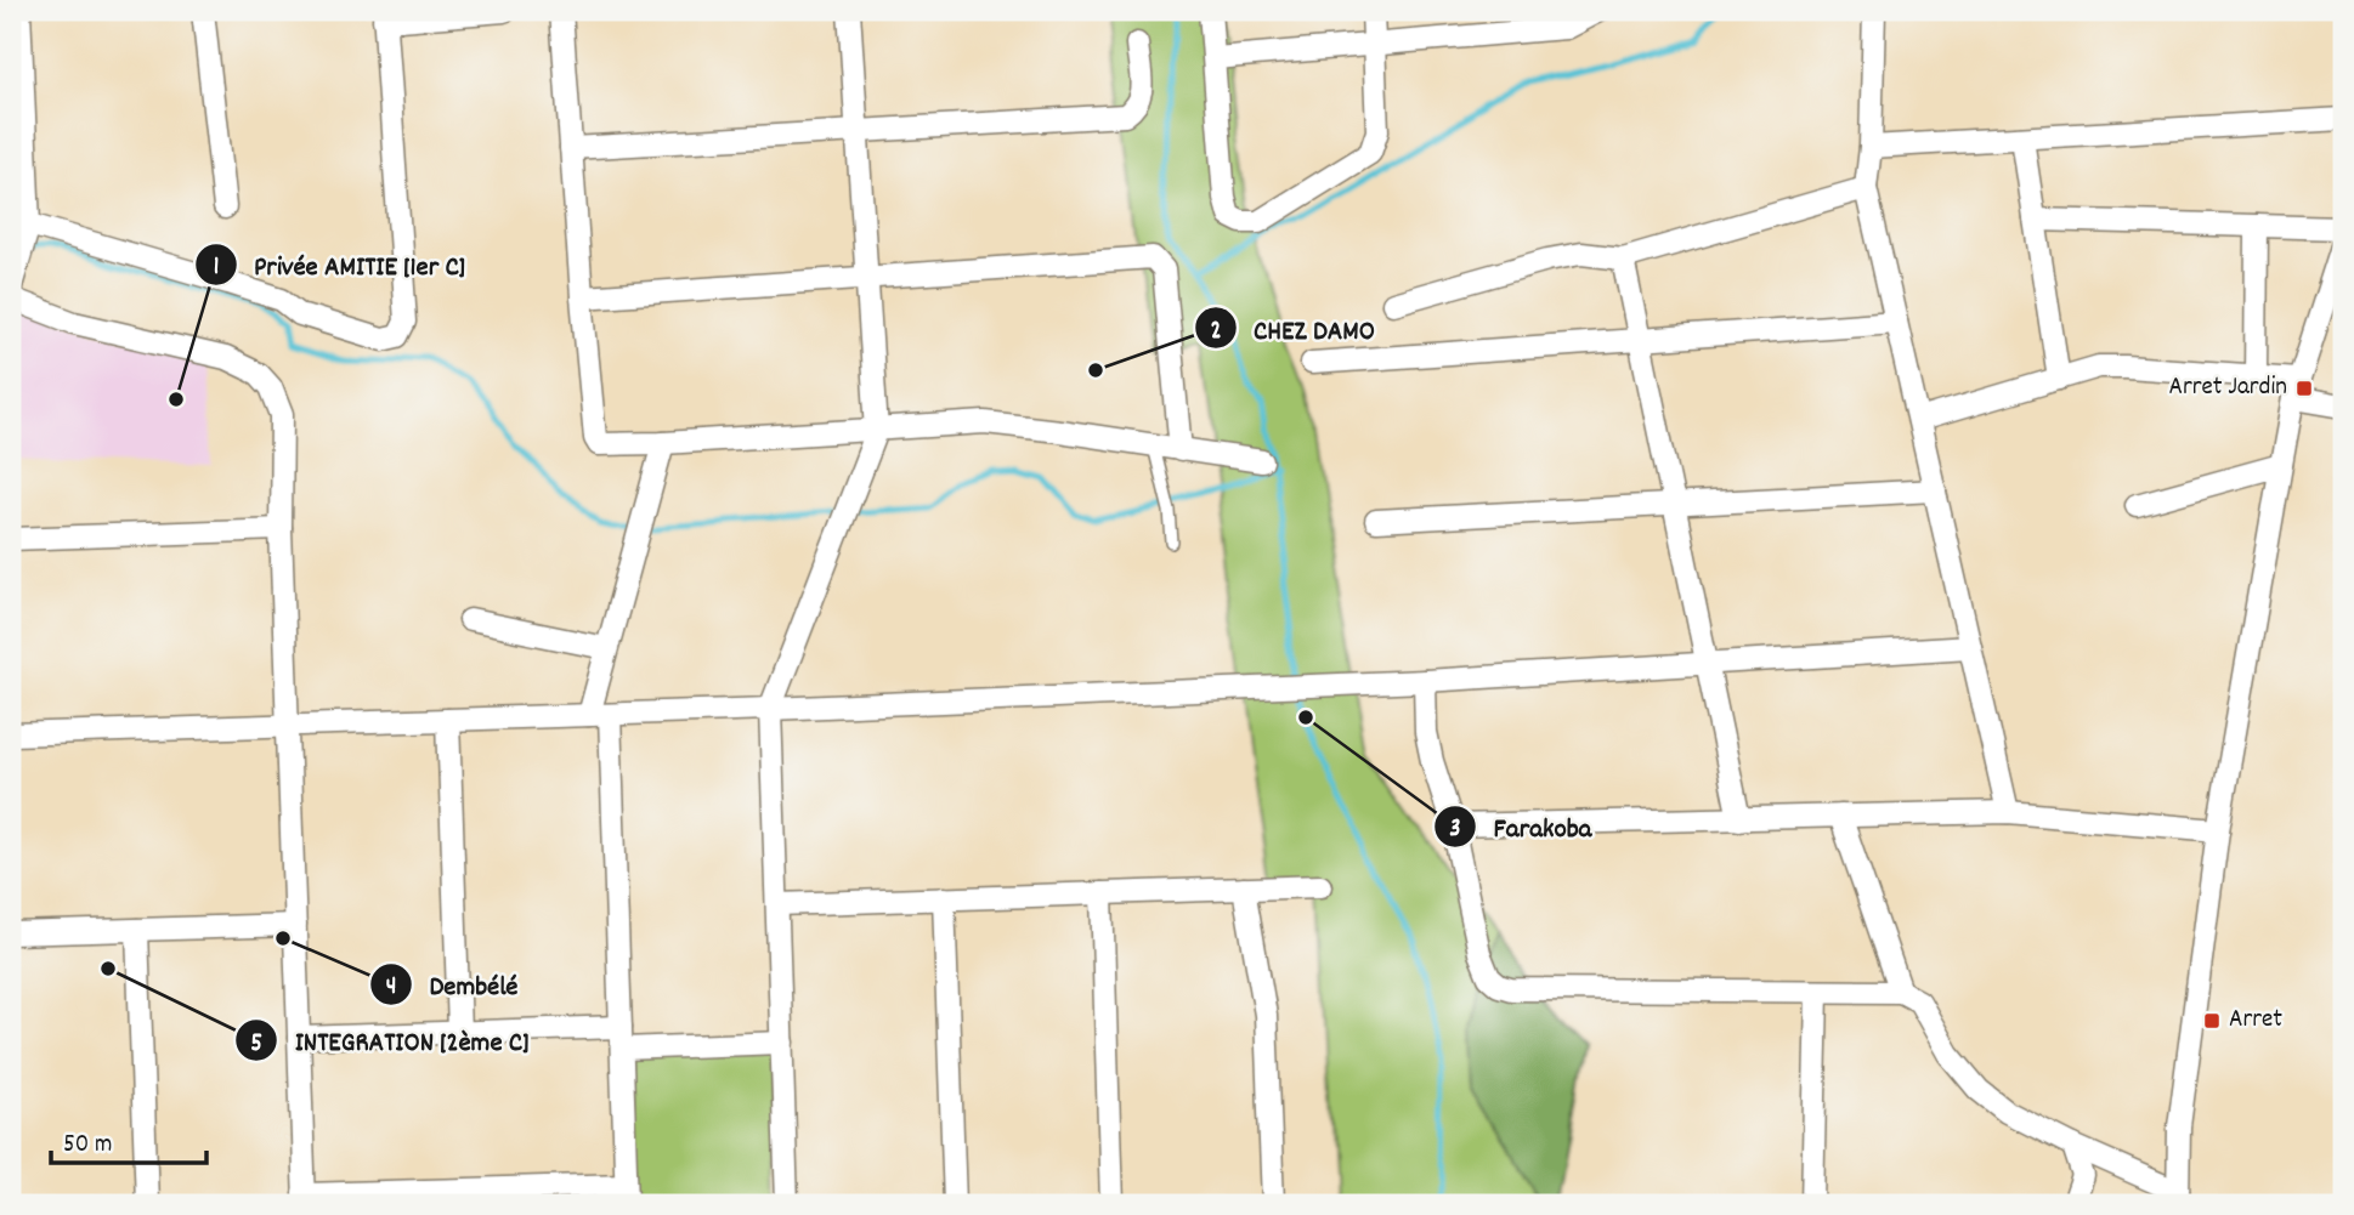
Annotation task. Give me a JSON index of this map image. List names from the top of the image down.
{
  "places": {
    "other": [
      "CHEZ DAMO",
      "Privée AMITIE [1er C]",
      "Farakoba",
      "Dembélé",
      "INTEGRATION [2ème C]"
    ],
    "transit": ["Arret Jardin", "Arret"]
  },
  "scale_bar": "50 m"
}
